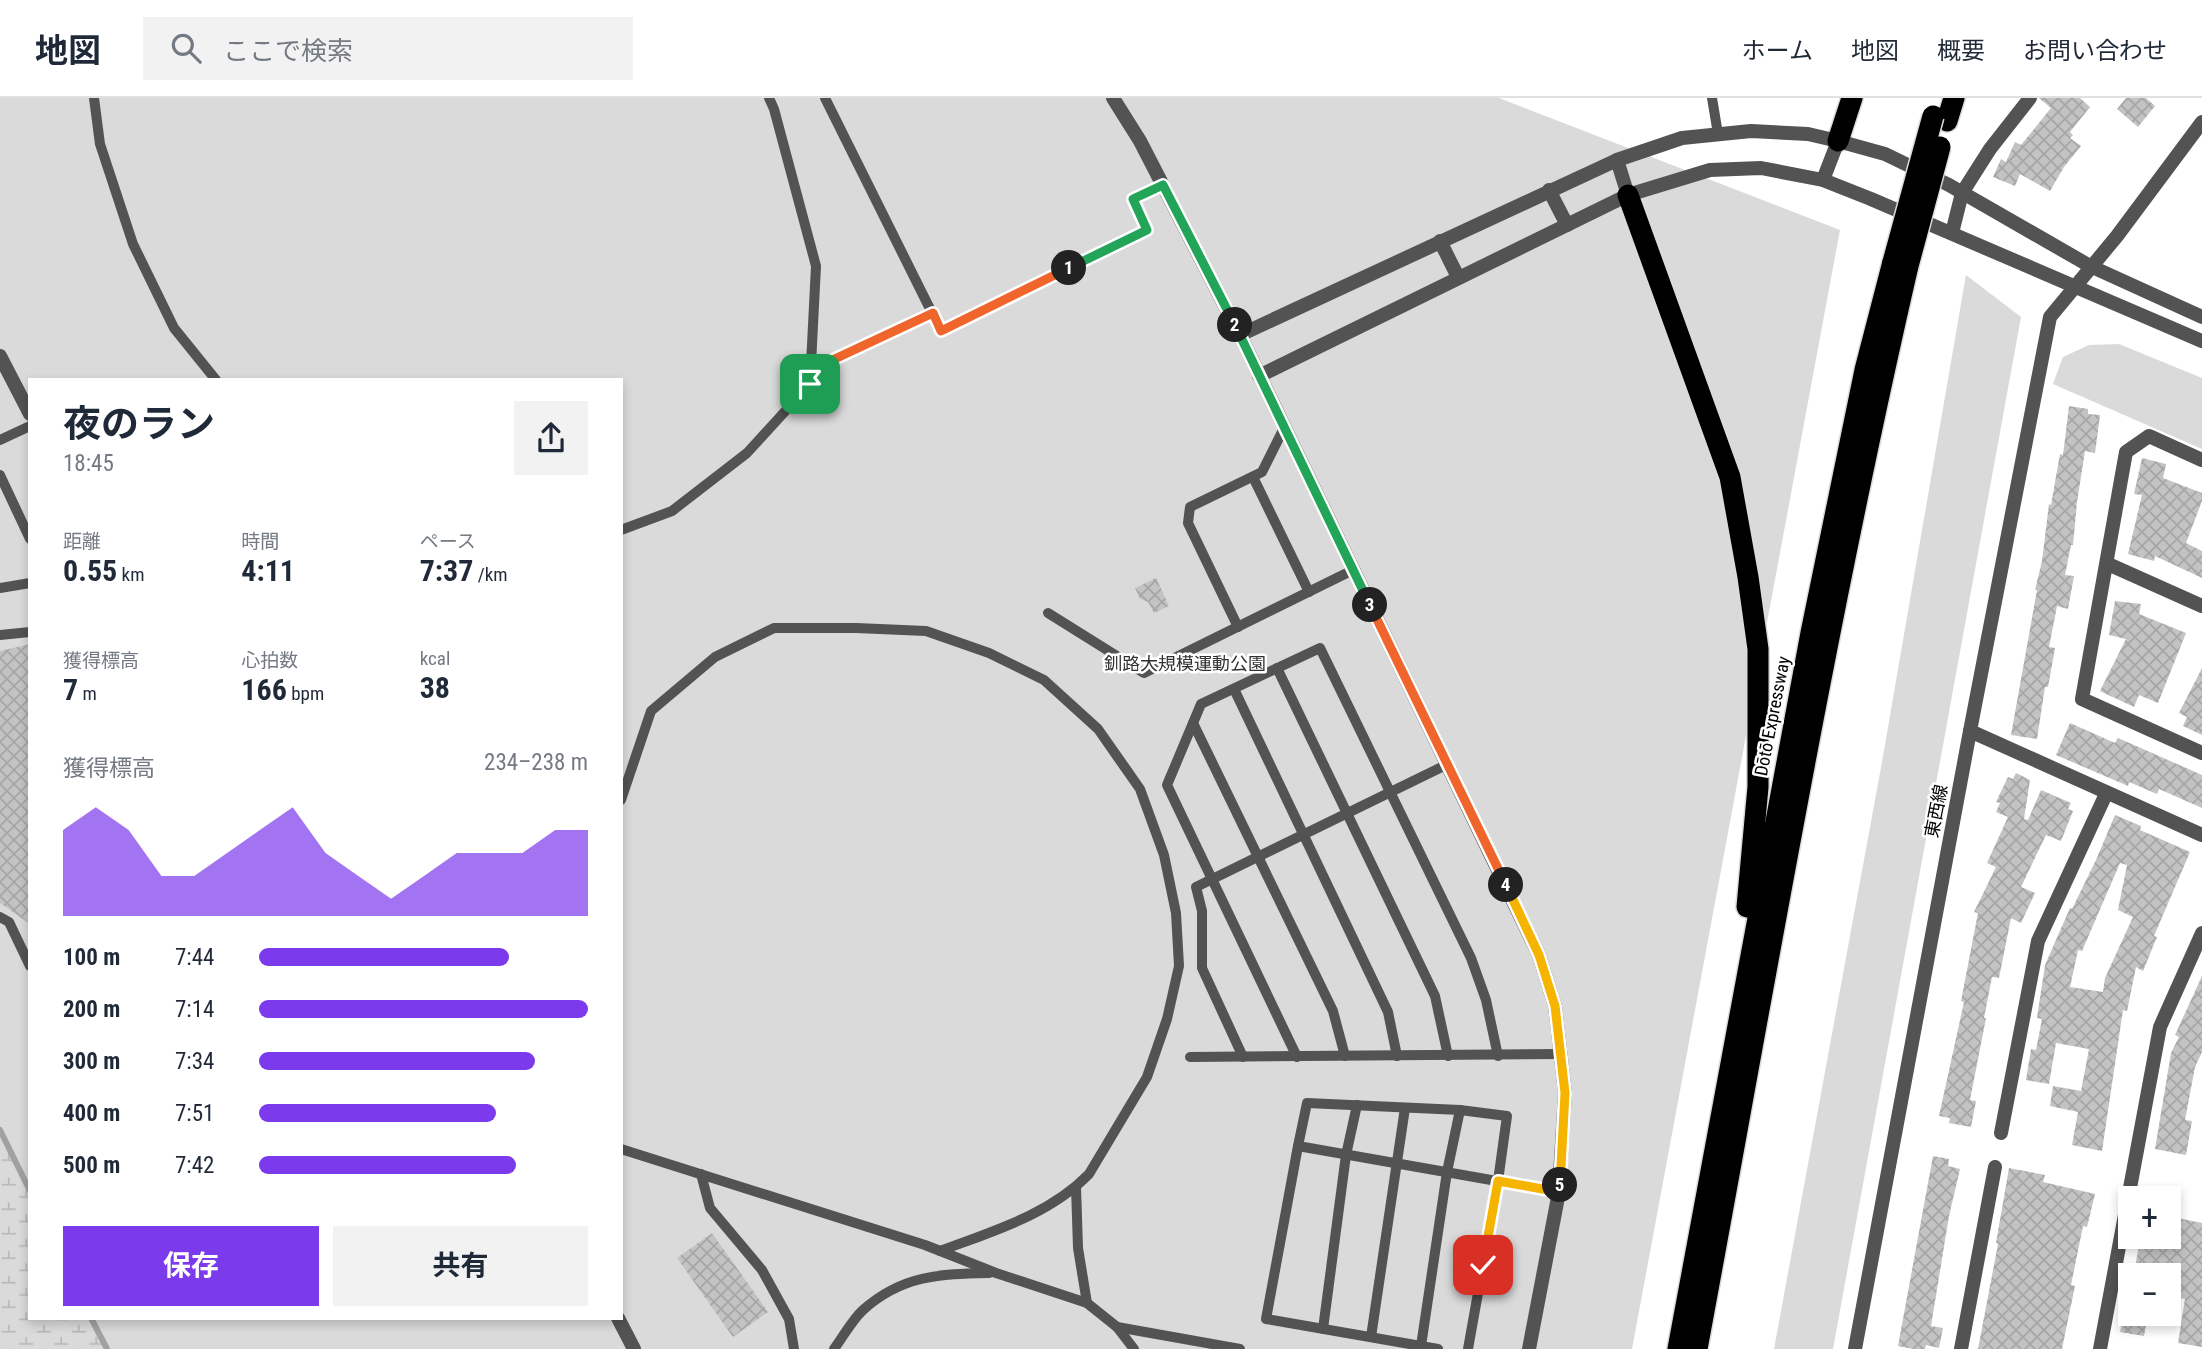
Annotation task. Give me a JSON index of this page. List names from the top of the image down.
{
  "streets": {
    "highway": ["Dōtō Expressway"],
    "street": ["東西線"]
  },
  "parks": ["釧路大規模運動公園"],
  "page": {
    "header": "地図",
    "search": "ここで検索",
    "nav": [
      "ホーム",
      "地図",
      "概要",
      "お問い合わせ"
    ],
    "pins": [
      "1",
      "2",
      "3",
      "4",
      "5"
    ],
    "heading": ["夜のラン", "18:45"],
    "stats": [
      ["距離", "0.55 km"],
      ["時間", "4:11"],
      ["ペース", "7:37 /km"],
      ["獲得標高", "7 m"],
      ["心拍数", "166 bpm"],
      ["kcal", "38"]
    ],
    "chart": ["獲得標高", "234–238 m"],
    "list": [
      {
        "name": "100 m",
        "note": "7:44"
      },
      {
        "name": "200 m",
        "note": "7:14"
      },
      {
        "name": "300 m",
        "note": "7:34"
      },
      {
        "name": "400 m",
        "note": "7:51"
      },
      {
        "name": "500 m",
        "note": "7:42"
      }
    ],
    "map_buttons": ["+", "−"],
    "buttons": ["保存", "共有"]
  }
}
